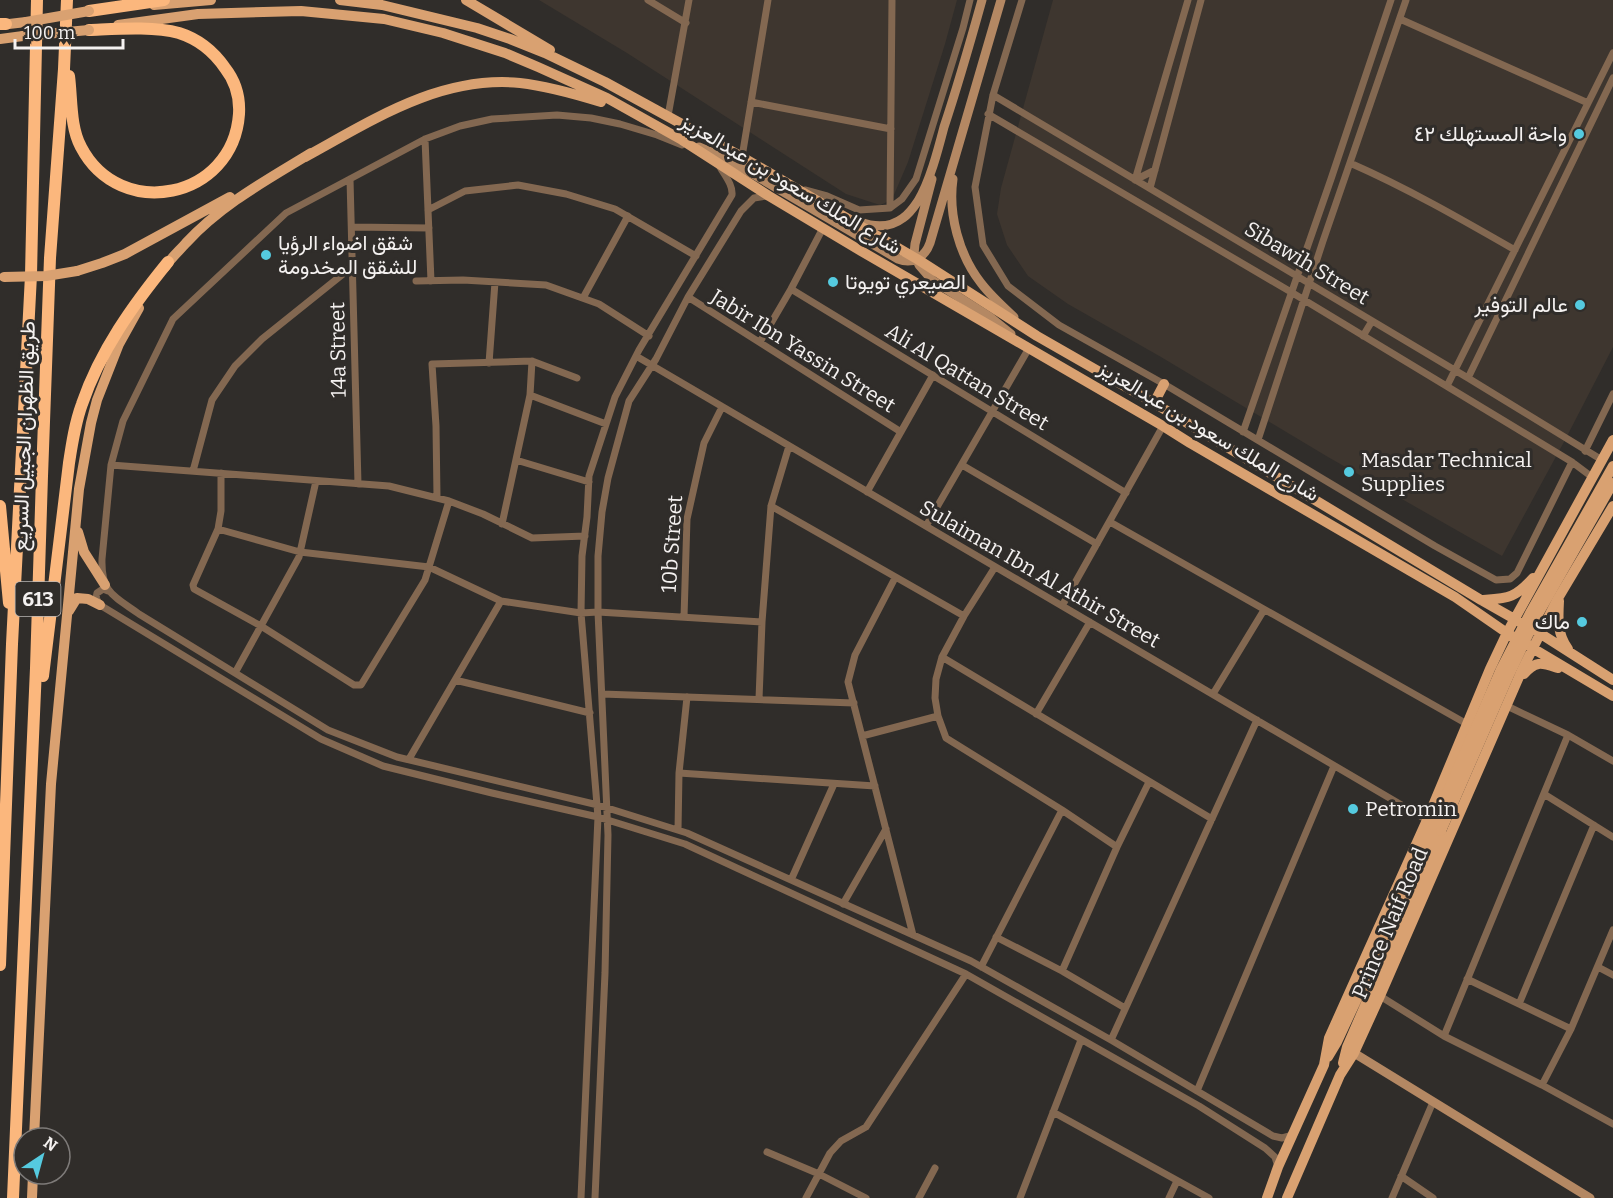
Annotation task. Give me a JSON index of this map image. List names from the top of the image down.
{
  "streets": {
    "highway": ["طريق الظهران الجبيل السريع", "613"],
    "main road": ["شارع الملك سعود بن عبدالعزيز", "Prince Naif Road"],
    "street": [
      "Sibawih Street",
      "14a Street",
      "Jabir Ibn Yassin Street",
      "Ali Al Qattan Street",
      "10b Street",
      "Sulaiman Ibn Al Athir Street"
    ]
  },
  "crossings": [
    ["شارع الملك سعود بن عبدالعزيز", "Prince Naif Road"],
    ["10b Street", "Sulaiman Ibn Al Athir Street"],
    ["Sulaiman Ibn Al Athir Street", "Prince Naif Road"]
  ],
  "places": [
    "واحة المستهلك ٤٢",
    "شقق اضواء الرؤيا للشقق المخدومة",
    "الصيعري تويوتا",
    "عالم التوفير",
    "Masdar Technical Supplies",
    "ماك",
    "Petromin"
  ],
  "scale_bar": "100 m",
  "north": "top right"
}
